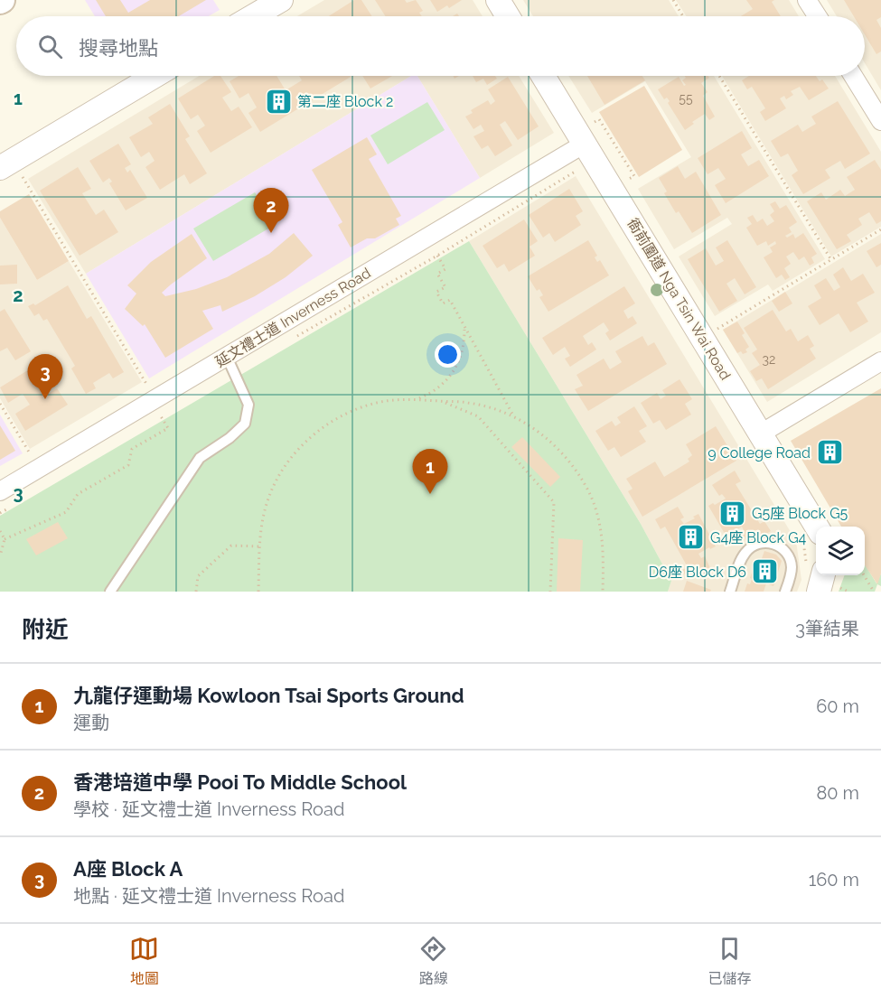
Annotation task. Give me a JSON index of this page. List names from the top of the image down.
{
  "streets": {
    "street": ["衙前圍道 Nga Tsin Wai Road", "延文禮士道 Inverness Road"]
  },
  "crossings": [
    ["衙前圍道 Nga Tsin Wai Road", "延文禮士道 Inverness Road"]
  ],
  "places": {
    "building": [
      "第二座 Block 2",
      "9 College Road",
      "G5座 Block G5",
      "G4座 Block G4",
      "D6座 Block D6"
    ]
  },
  "house_numbers": ["55", "32"],
  "page": {
    "search": "搜尋地點",
    "pins": ["2", "3", "1"],
    "heading": ["附近", "3筆結果"],
    "list": [
      {
        "mark": "1",
        "name": "九龍仔運動場 Kowloon Tsai Sports Ground",
        "note": "運動",
        "value": "60 m"
      },
      {
        "mark": "2",
        "name": "香港培道中學 Pooi To Middle School",
        "note": "學校 · 延文禮士道 Inverness Road",
        "value": "80 m"
      },
      {
        "mark": "3",
        "name": "A座 Block A",
        "note": "地點 · 延文禮士道 Inverness Road",
        "value": "160 m"
      }
    ],
    "nav": ["地圖", "路線", "已儲存"]
  },
  "grid": {
    "rows": ["1", "2", "3"]
  }
}
